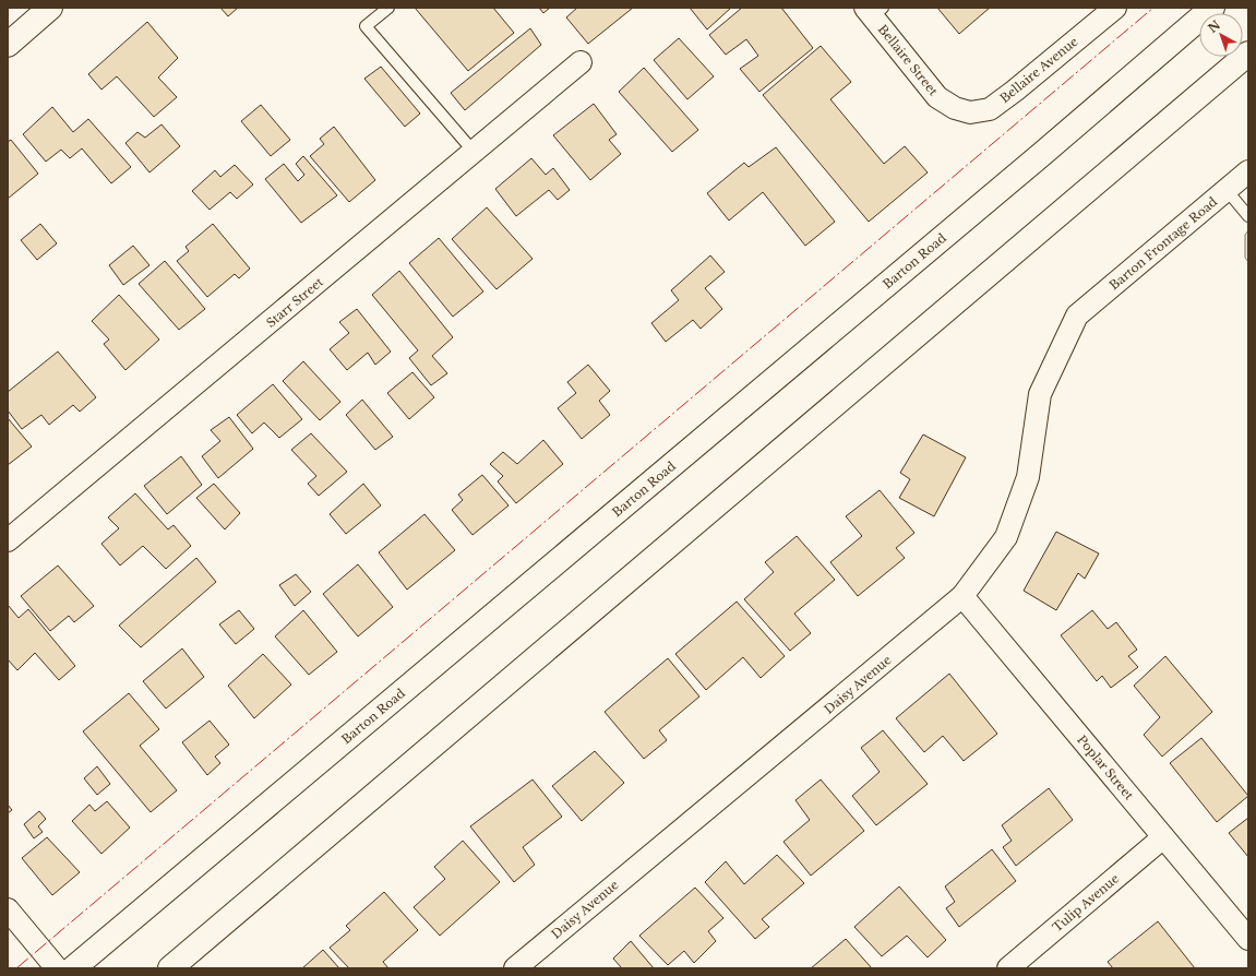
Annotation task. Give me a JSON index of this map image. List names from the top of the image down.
{
  "streets": {
    "main road": ["Barton Road"],
    "street": [
      "Bellaire Street",
      "Bellaire Avenue",
      "Barton Frontage Road",
      "Starr Street",
      "Daisy Avenue",
      "Poplar Street",
      "Tulip Avenue"
    ]
  },
  "crossings": [
    ["Bellaire Street", "Bellaire Avenue"],
    ["Barton Frontage Road", "Daisy Avenue"],
    ["Daisy Avenue", "Poplar Street"],
    ["Poplar Street", "Tulip Avenue"]
  ],
  "north": "top left"
}
